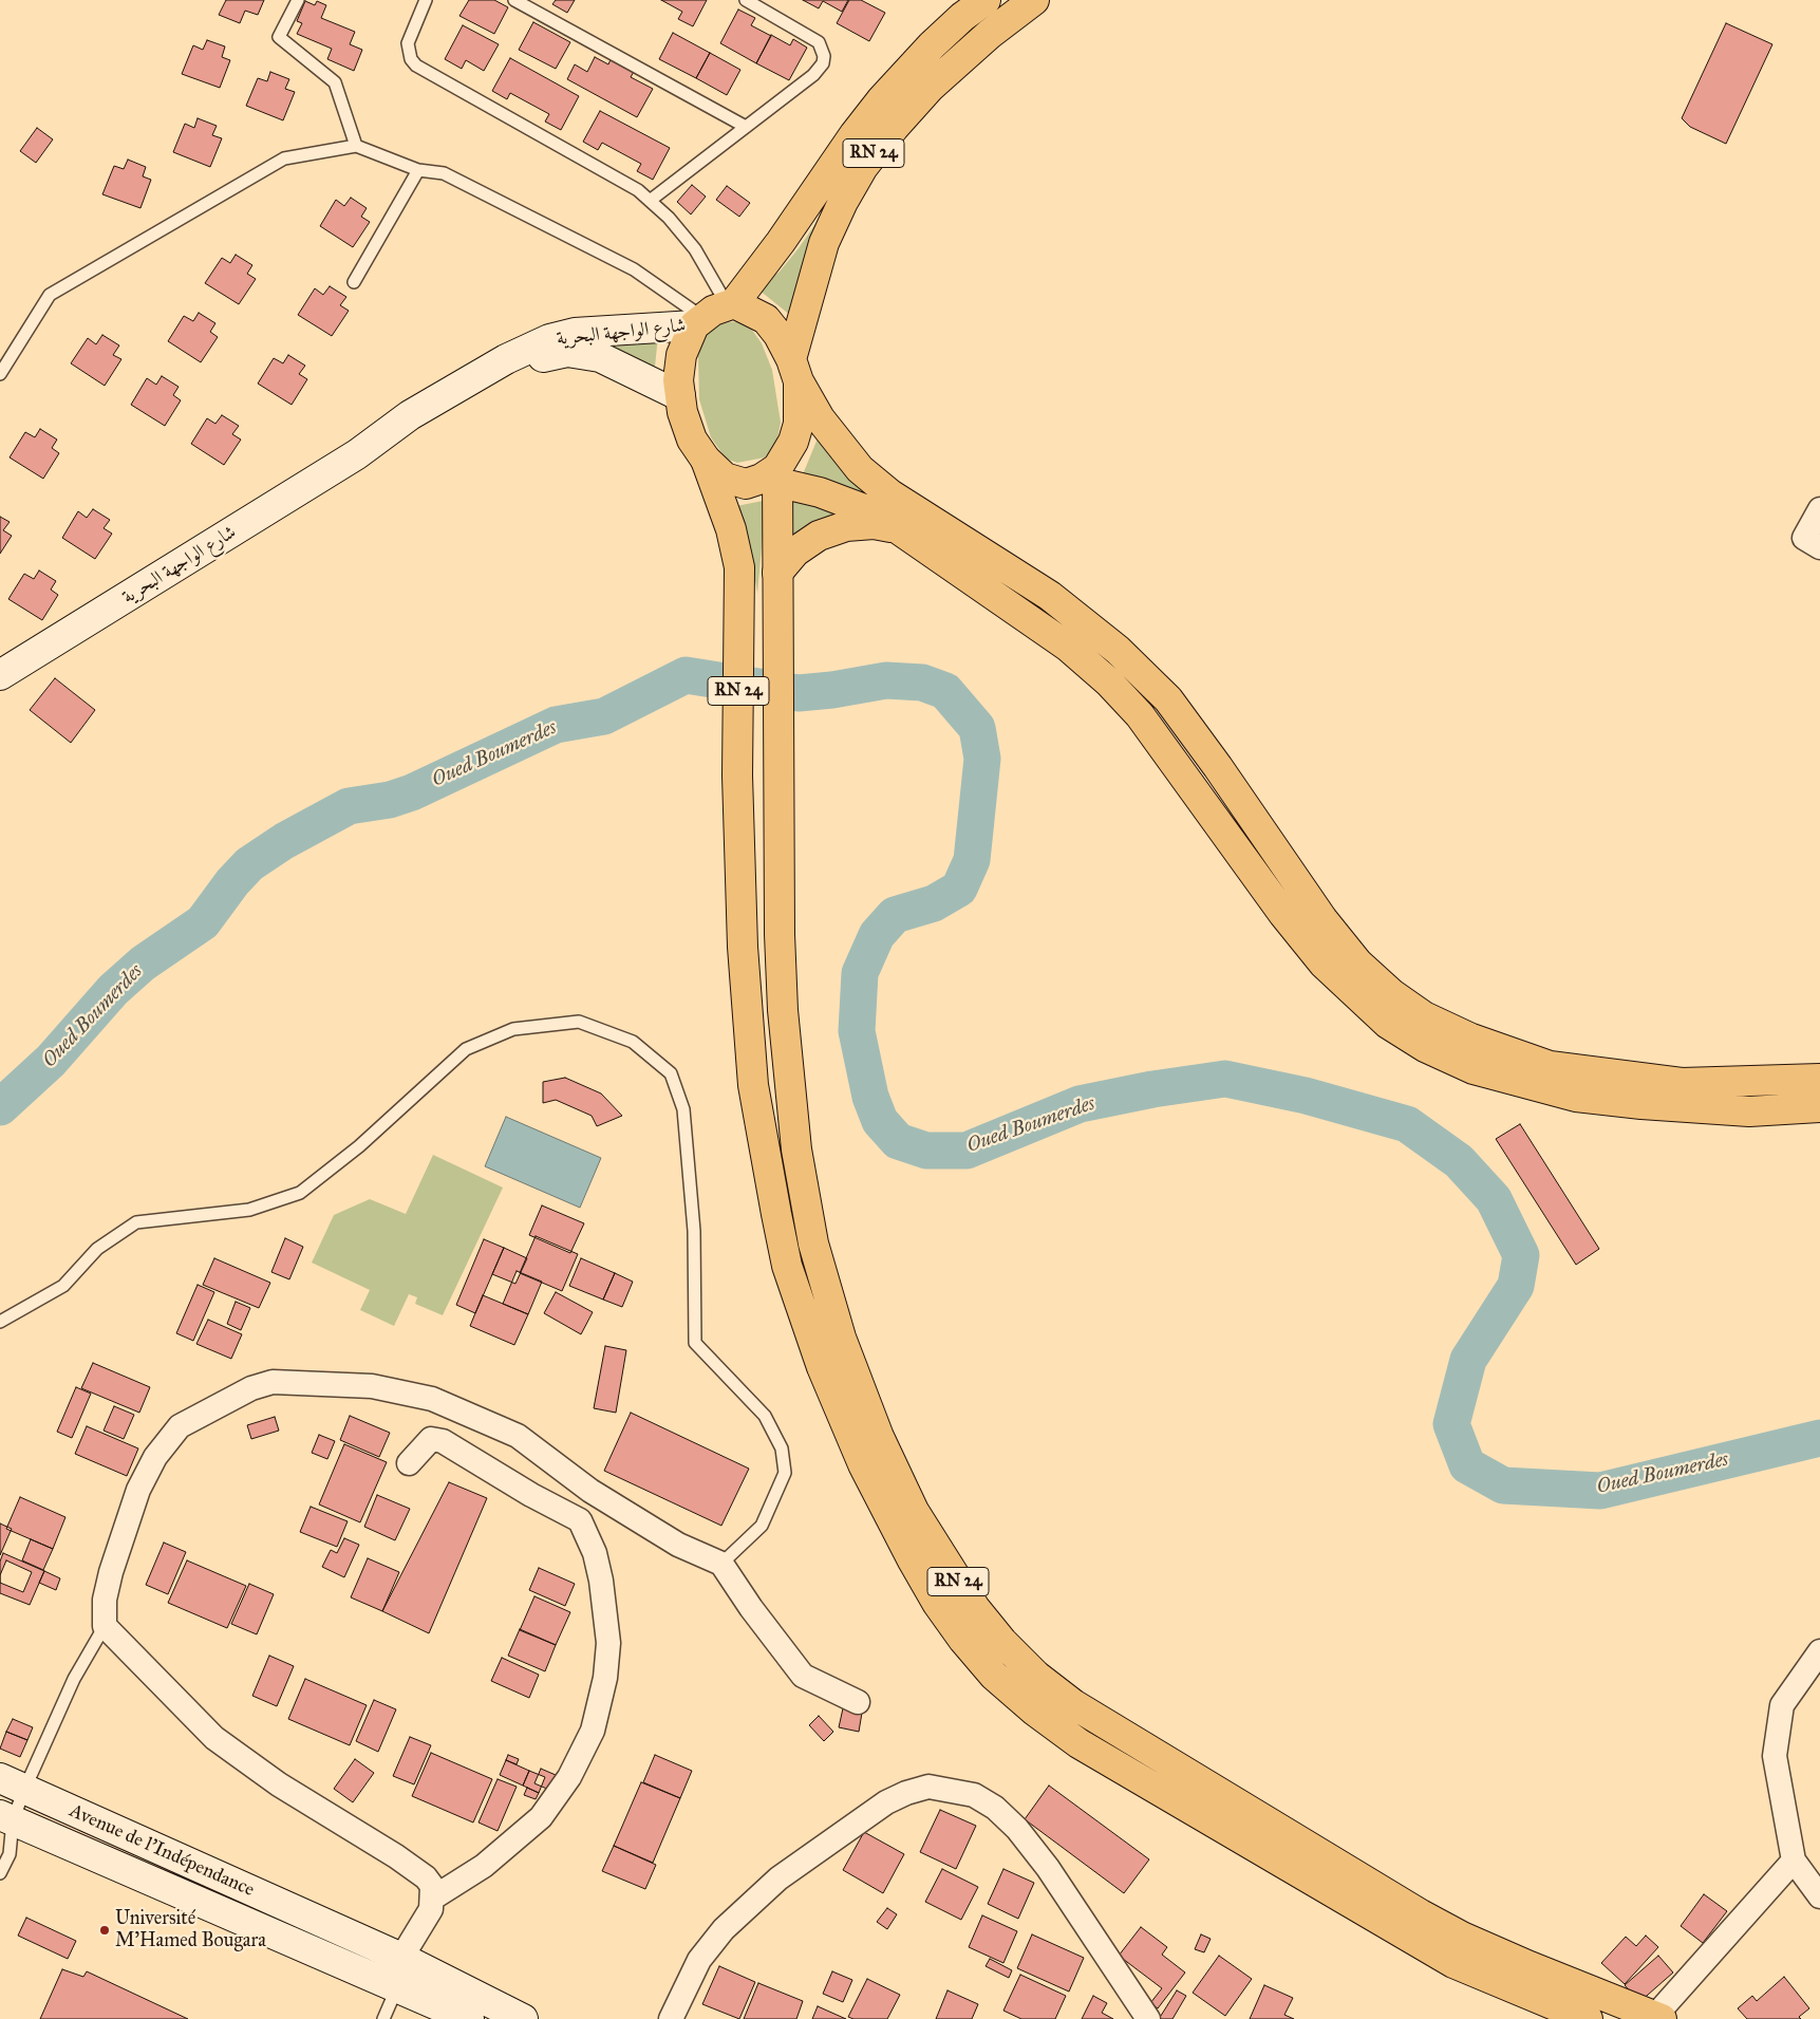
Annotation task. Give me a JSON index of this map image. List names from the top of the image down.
{
  "streets": {
    "main road": ["RN 24", "شارع الواجهة البحرية", "Avenue de l'Indépendance"]
  },
  "crossings": [
    ["RN 24", "شارع الواجهة البحرية"]
  ],
  "water": ["Oued Boumerdes"],
  "places": ["Université M'Hamed Bougara"]
}
